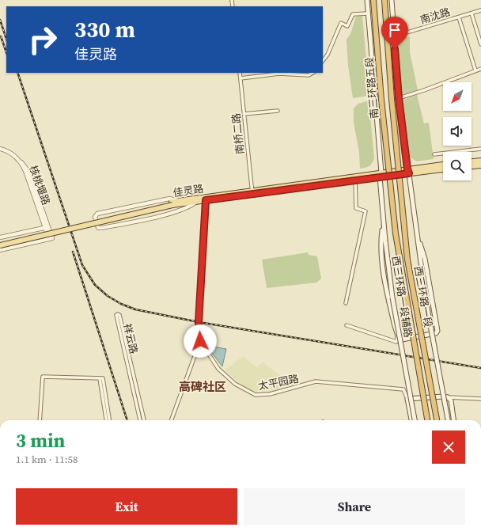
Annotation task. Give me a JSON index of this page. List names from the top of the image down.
{
  "streets": {
    "highway": ["南三环路五段", "西三环路一段"],
    "main road": ["佳灵路", "西三环路一段辅路"],
    "street": [
      "南沈路",
      "南桥二路",
      "核桃堰路",
      "祥云路",
      "太平园路"
    ]
  },
  "crossings": [
    ["南三环路五段", "西三环路一段"],
    ["南桥二路", "佳灵路"],
    ["佳灵路", "西三环路一段辅路"],
    ["佳灵路", "太平园路"]
  ],
  "districts": ["高碑社区"],
  "north": "bottom left",
  "page": {
    "turn": ["330 m", "佳灵路"],
    "heading": ["3 min", "1.1 km · 11:58"],
    "buttons": ["Exit", "Share"]
  }
}
